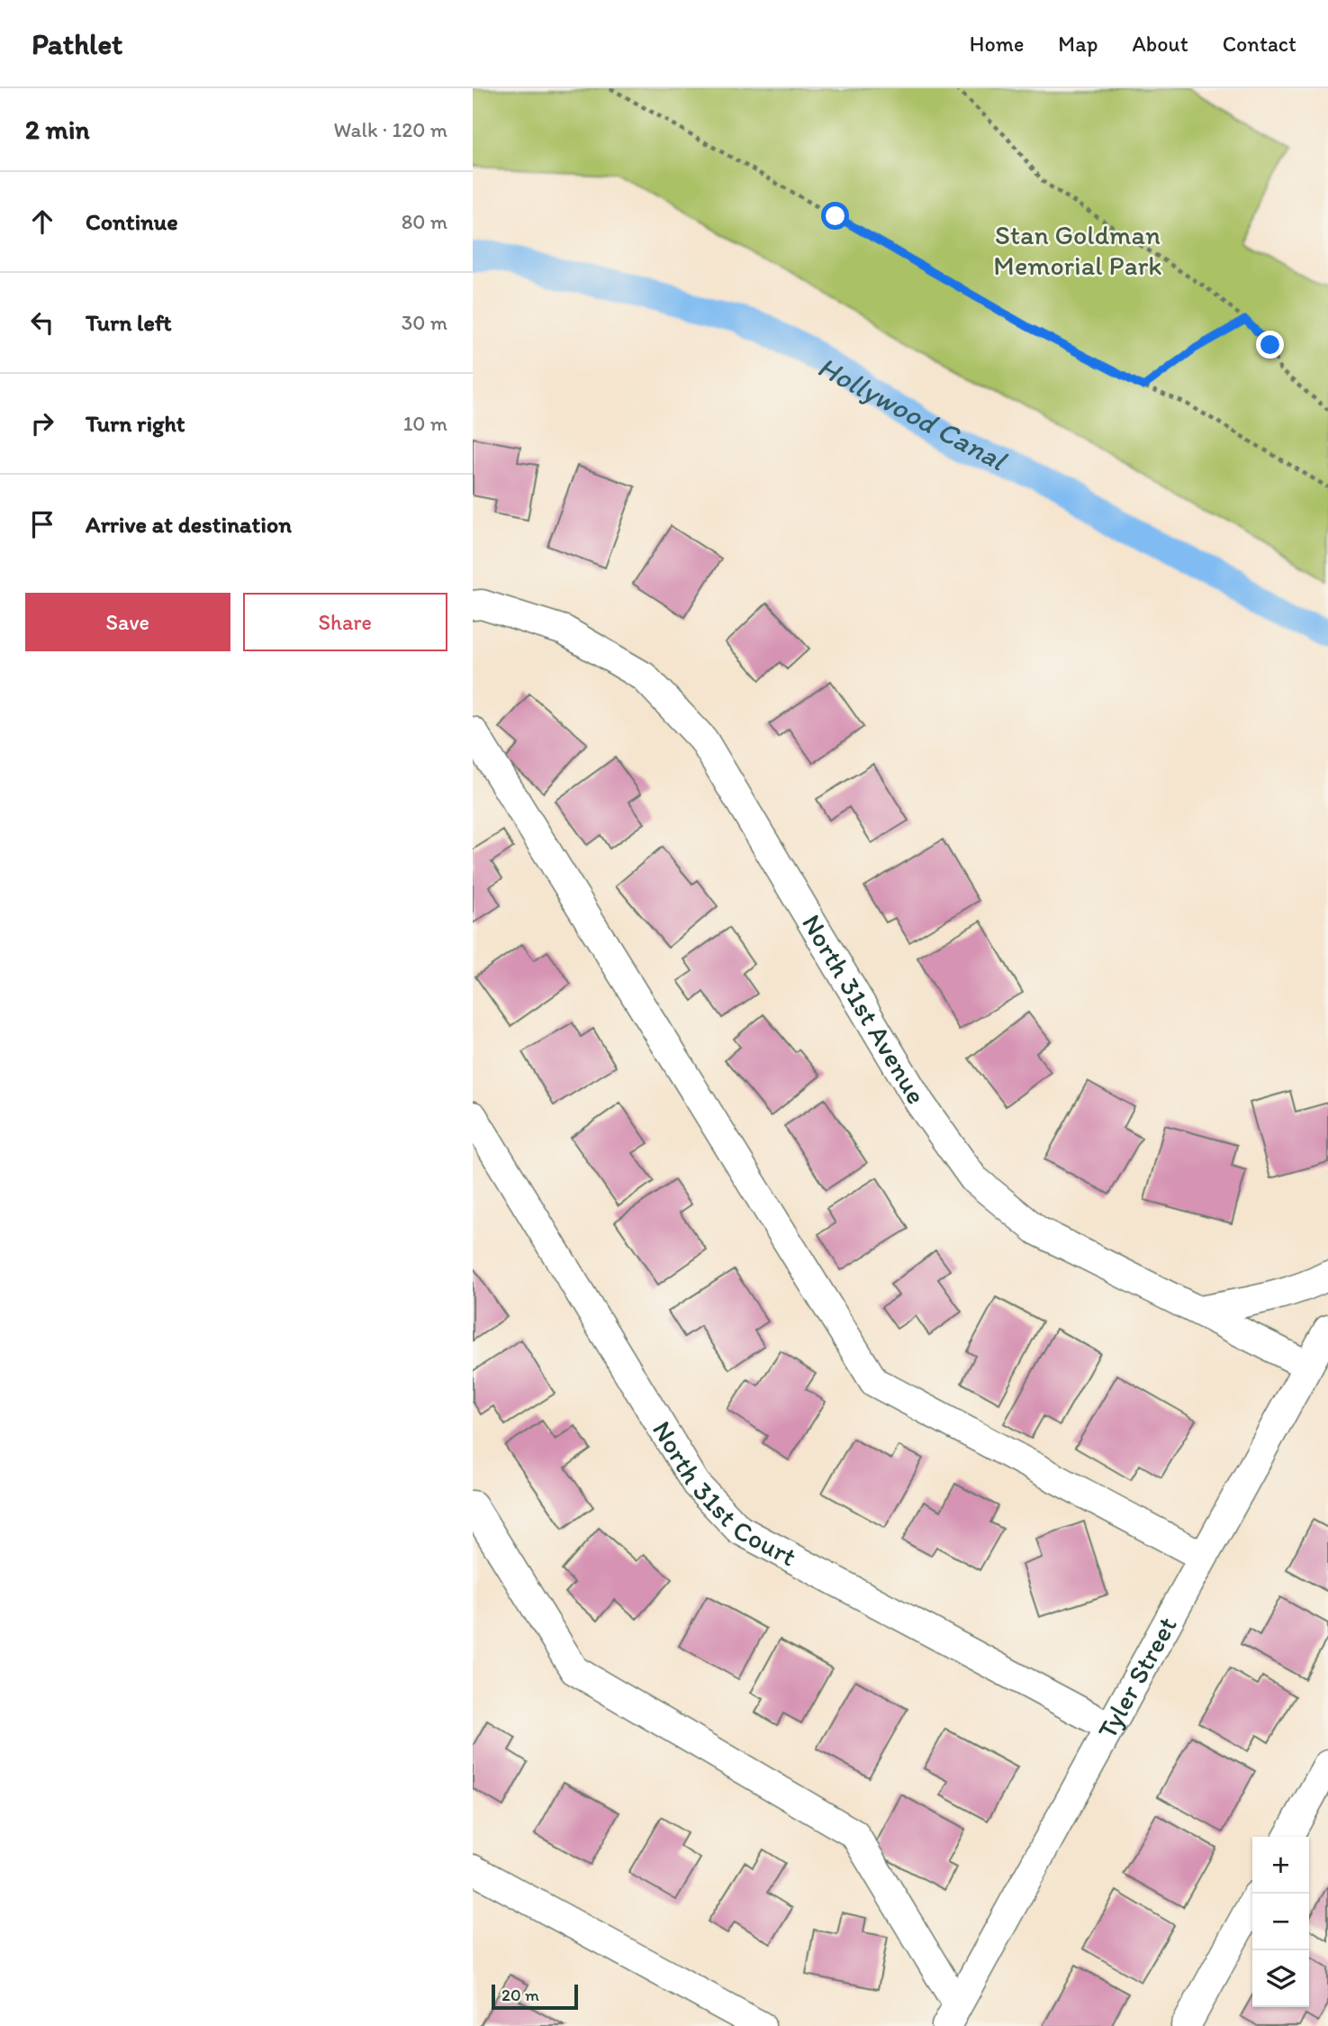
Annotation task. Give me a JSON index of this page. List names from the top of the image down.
{
  "streets": {
    "street": ["North 31st Avenue", "North 31st Court", "Tyler Street"]
  },
  "crossings": [
    ["North 31st Avenue", "Tyler Street"],
    ["North 31st Court", "Tyler Street"]
  ],
  "water": ["Hollywood Canal"],
  "parks": ["Stan Goldman Memorial Park"],
  "scale_bar": "20 m",
  "page": {
    "header": "Pathlet",
    "nav": [
      "Home",
      "Map",
      "About",
      "Contact"
    ],
    "heading": ["2 min", "Walk · 120 m"],
    "list": [
      ["Continue", "80 m"],
      ["Turn left", "30 m"],
      ["Turn right", "10 m"],
      "Arrive at destination"
    ],
    "buttons": ["Save", "Share"],
    "map_buttons": ["+", "−"],
    "scale": "20 m"
  }
}
